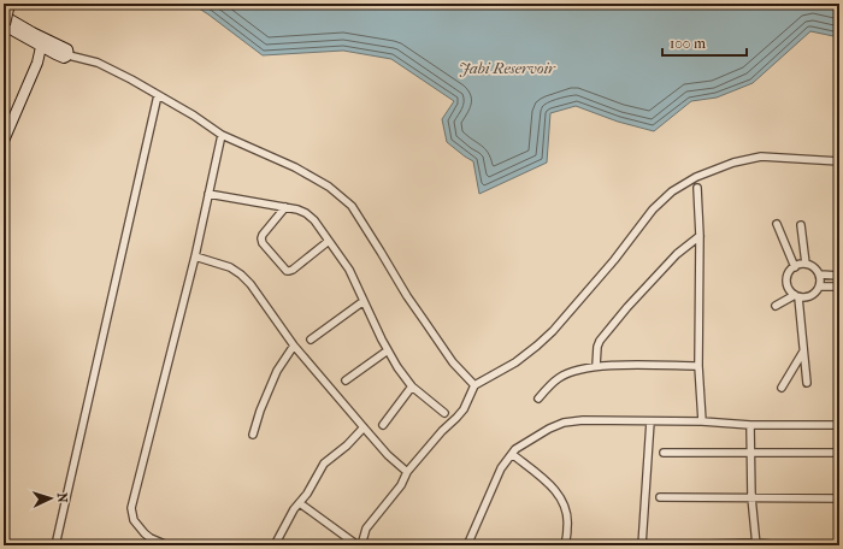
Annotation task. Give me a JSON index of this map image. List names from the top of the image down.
{
  "water": ["Jabi Reservoir"],
  "scale_bar": "100 m",
  "north": "right"
}
